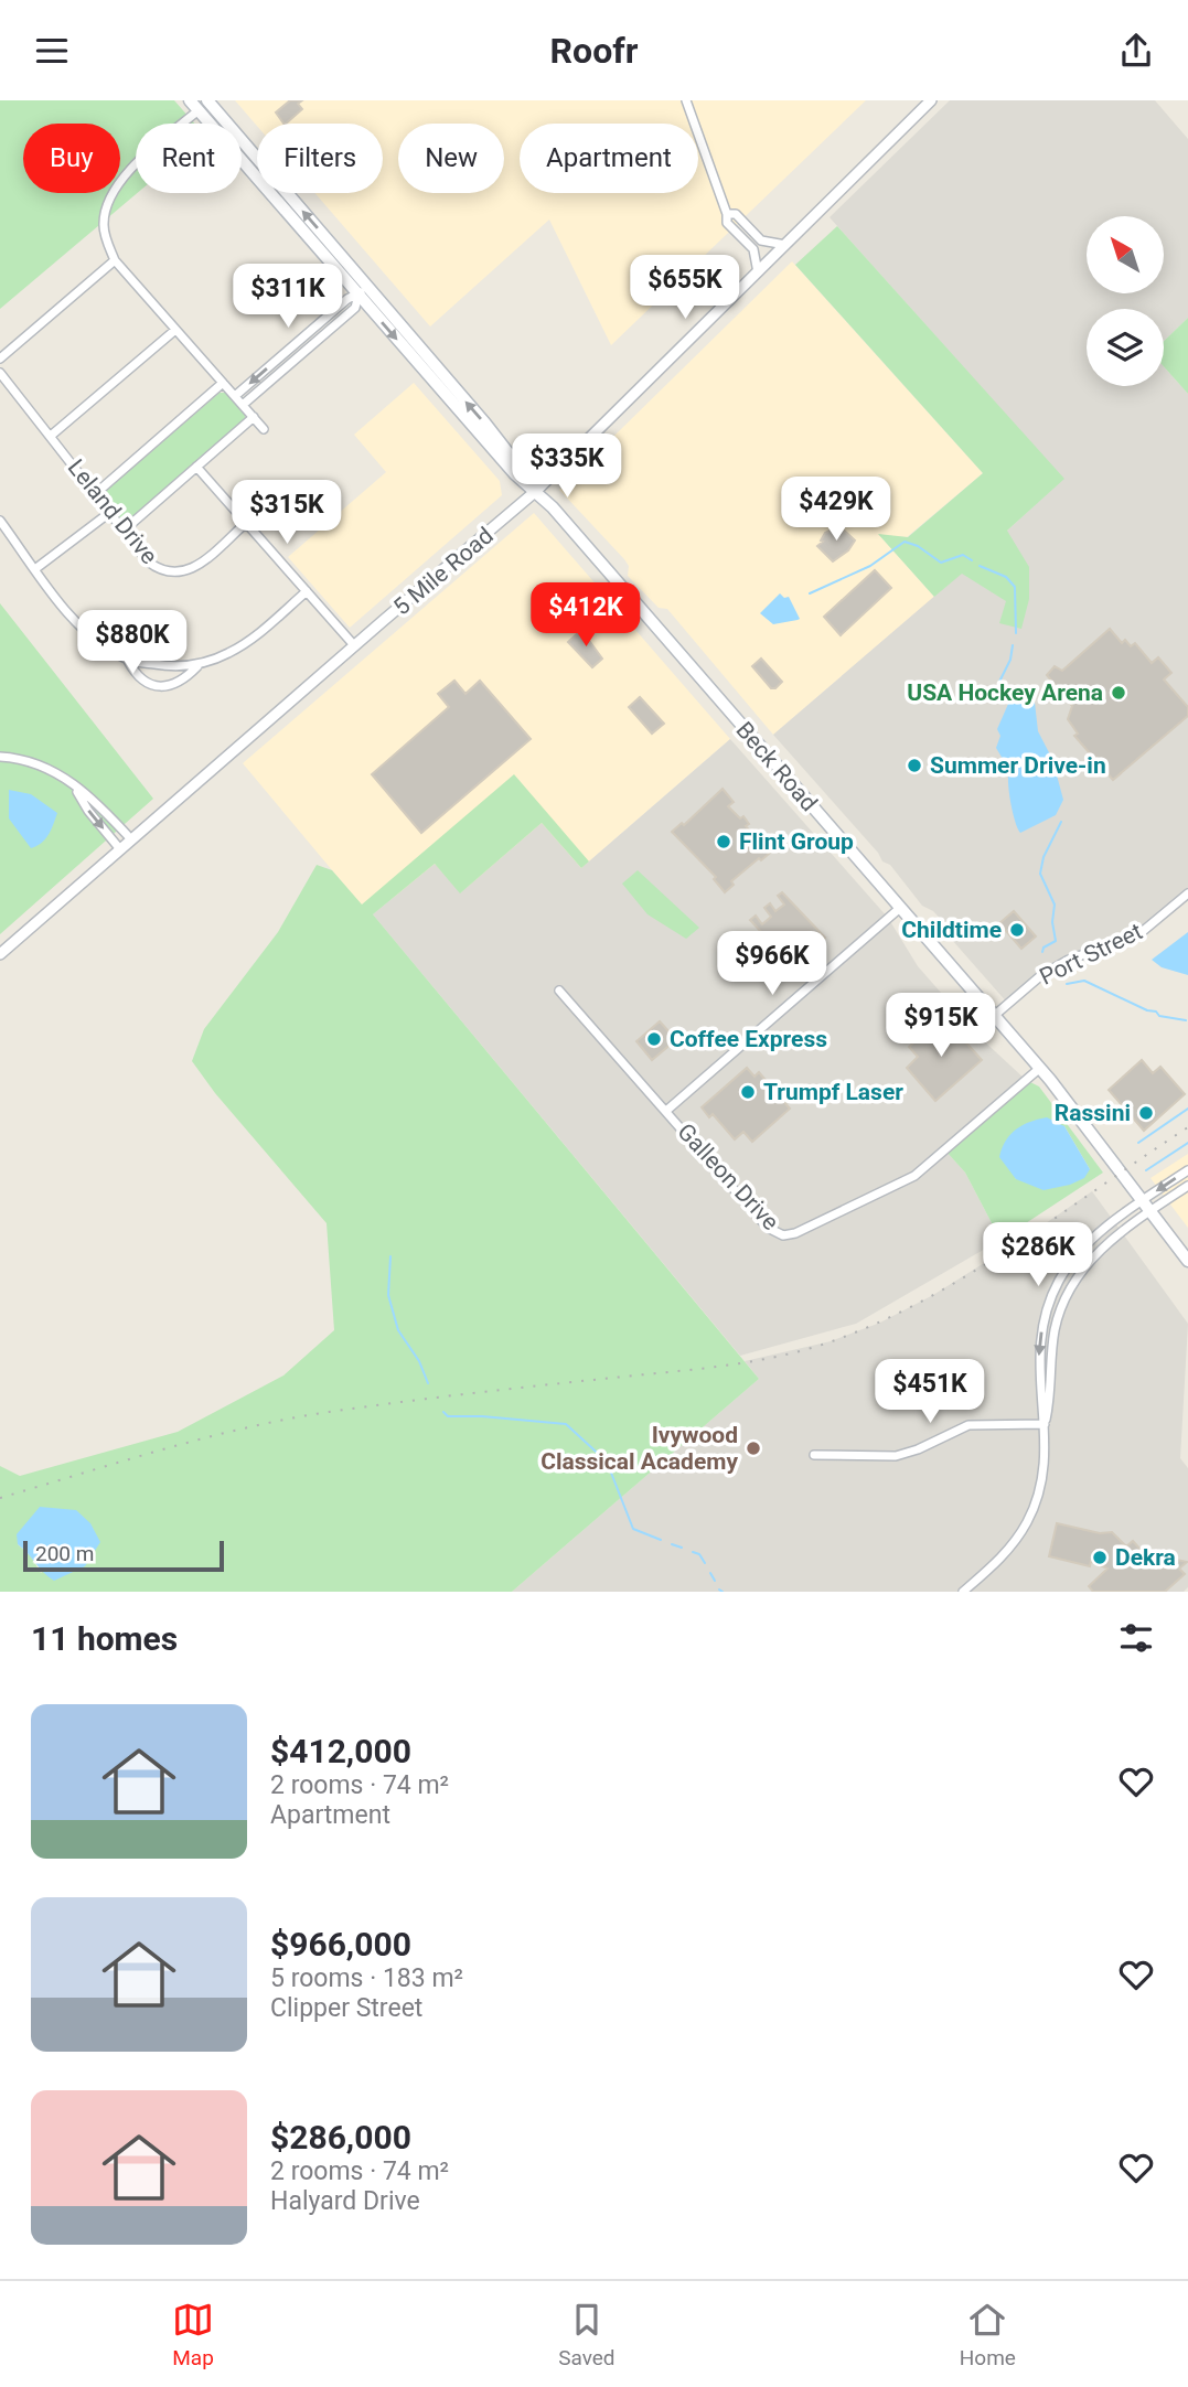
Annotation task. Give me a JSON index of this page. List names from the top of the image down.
{
  "streets": {
    "main road": ["Beck Road"],
    "street": [
      "Leland Drive",
      "5 Mile Road",
      "Port Street",
      "Galleon Drive"
    ]
  },
  "crossings": [
    ["5 Mile Road", "Beck Road"],
    ["Beck Road", "Port Street"],
    ["Beck Road", "Galleon Drive"]
  ],
  "places": [
    "USA Hockey Arena",
    "Summer Drive-in",
    "Flint Group",
    "Childtime",
    "Coffee Express",
    "Trumpf Laser",
    "Rassini",
    "Ivywood Classical Academy",
    "Dekra"
  ],
  "scale_bar": "200 m",
  "north": "top left",
  "page": {
    "header": "Roofr",
    "chip": [
      "Buy",
      "Rent",
      "Filters",
      "New",
      "Apartment"
    ],
    "price": [
      "$655K",
      "$311K",
      "$335K",
      "$429K",
      "$315K",
      "$412K",
      "$880K",
      "$966K",
      "$915K",
      "$286K",
      "$451K"
    ],
    "scale": "200 m",
    "heading": "11 homes",
    "list": [
      {
        "name": "$412,000",
        "note": "2 rooms · 74 m² · Apartment"
      },
      {
        "name": "$966,000",
        "note": "5 rooms · 183 m² · Clipper Street"
      },
      {
        "name": "$286,000",
        "note": "2 rooms · 74 m² · Halyard Drive"
      }
    ],
    "tabs": ["Map", "Saved", "Home"]
  }
}
